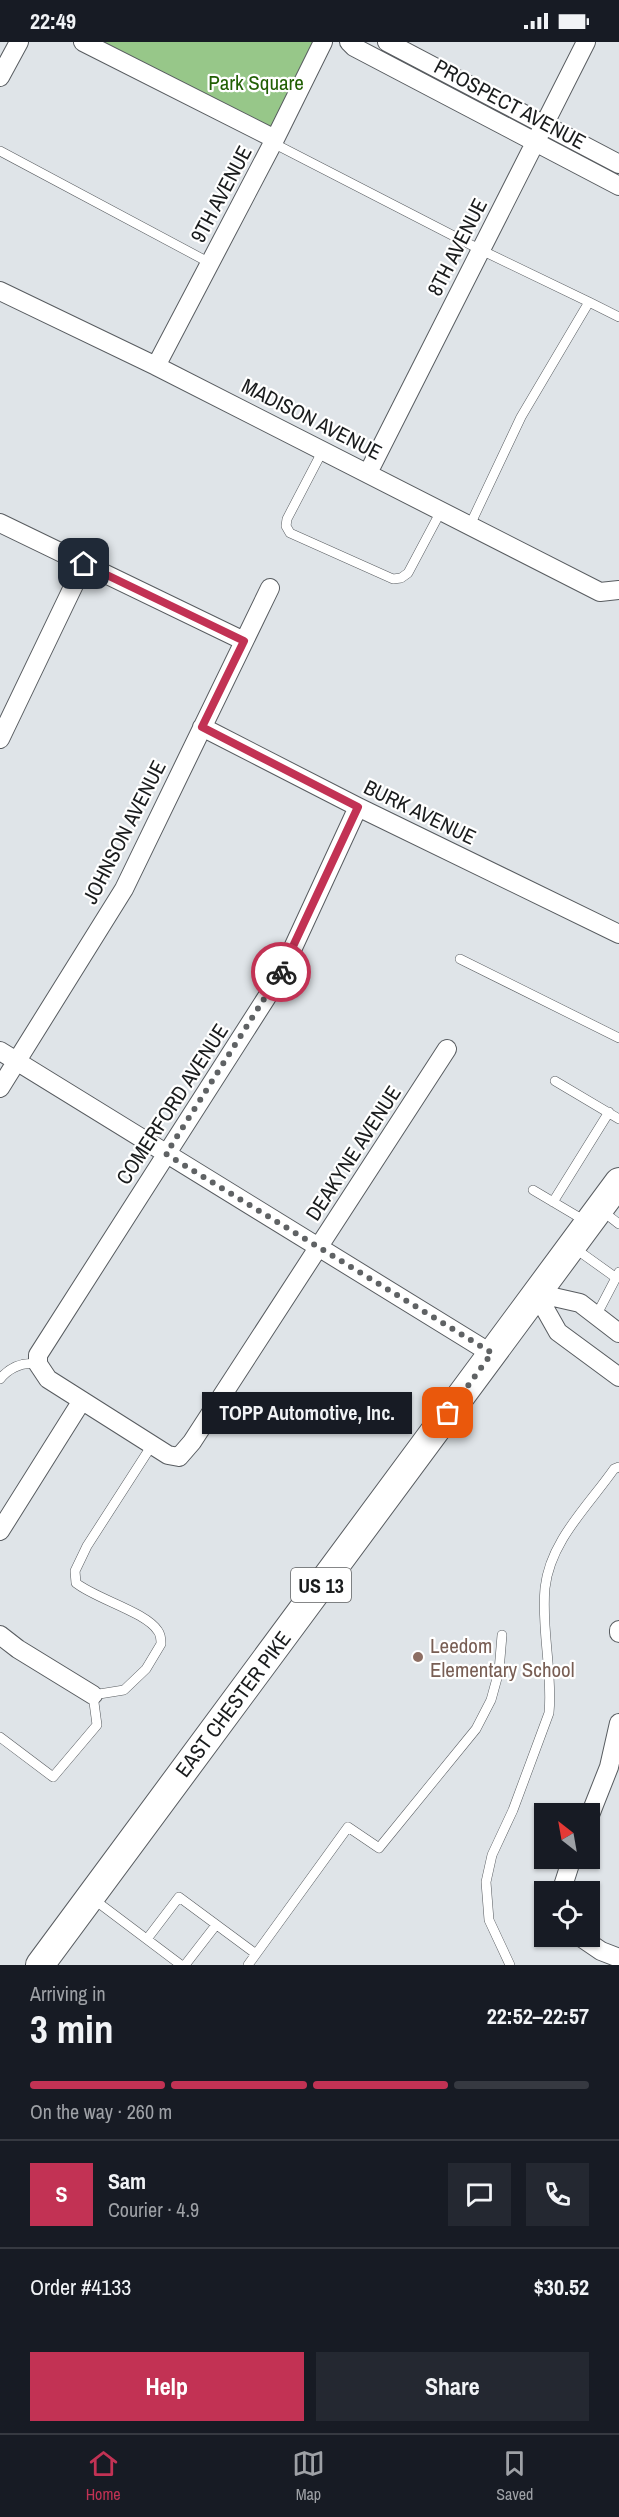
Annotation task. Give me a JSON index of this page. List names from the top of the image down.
{
  "streets": {
    "main road": ["US 13", "EAST CHESTER PIKE"],
    "street": [
      "PROSPECT AVENUE",
      "9TH AVENUE",
      "8TH AVENUE",
      "MADISON AVENUE",
      "BURK AVENUE",
      "JOHNSON AVENUE",
      "COMERFORD AVENUE",
      "DEAKYNE AVENUE"
    ]
  },
  "crossings": [
    ["PROSPECT AVENUE", "8TH AVENUE"],
    ["9TH AVENUE", "MADISON AVENUE"],
    ["8TH AVENUE", "MADISON AVENUE"],
    ["BURK AVENUE", "JOHNSON AVENUE"],
    ["BURK AVENUE", "COMERFORD AVENUE"]
  ],
  "parks": ["Park Square"],
  "places": ["TOPP Automotive, Inc.", "Leedom Elementary School"],
  "north": "top left",
  "page": {
    "status": "22:49",
    "bubble": "TOPP Automotive, Inc.",
    "heading": ["3 min", "Arriving in", "22:52–22:57"],
    "panel": [
      "Sam",
      "Courier · 4.9",
      "Order #4133",
      "$30.52"
    ],
    "bar": "On the way · 260 m",
    "round": "S",
    "buttons": ["Help", "Share"],
    "tabs": ["Home", "Map", "Saved"]
  }
}
